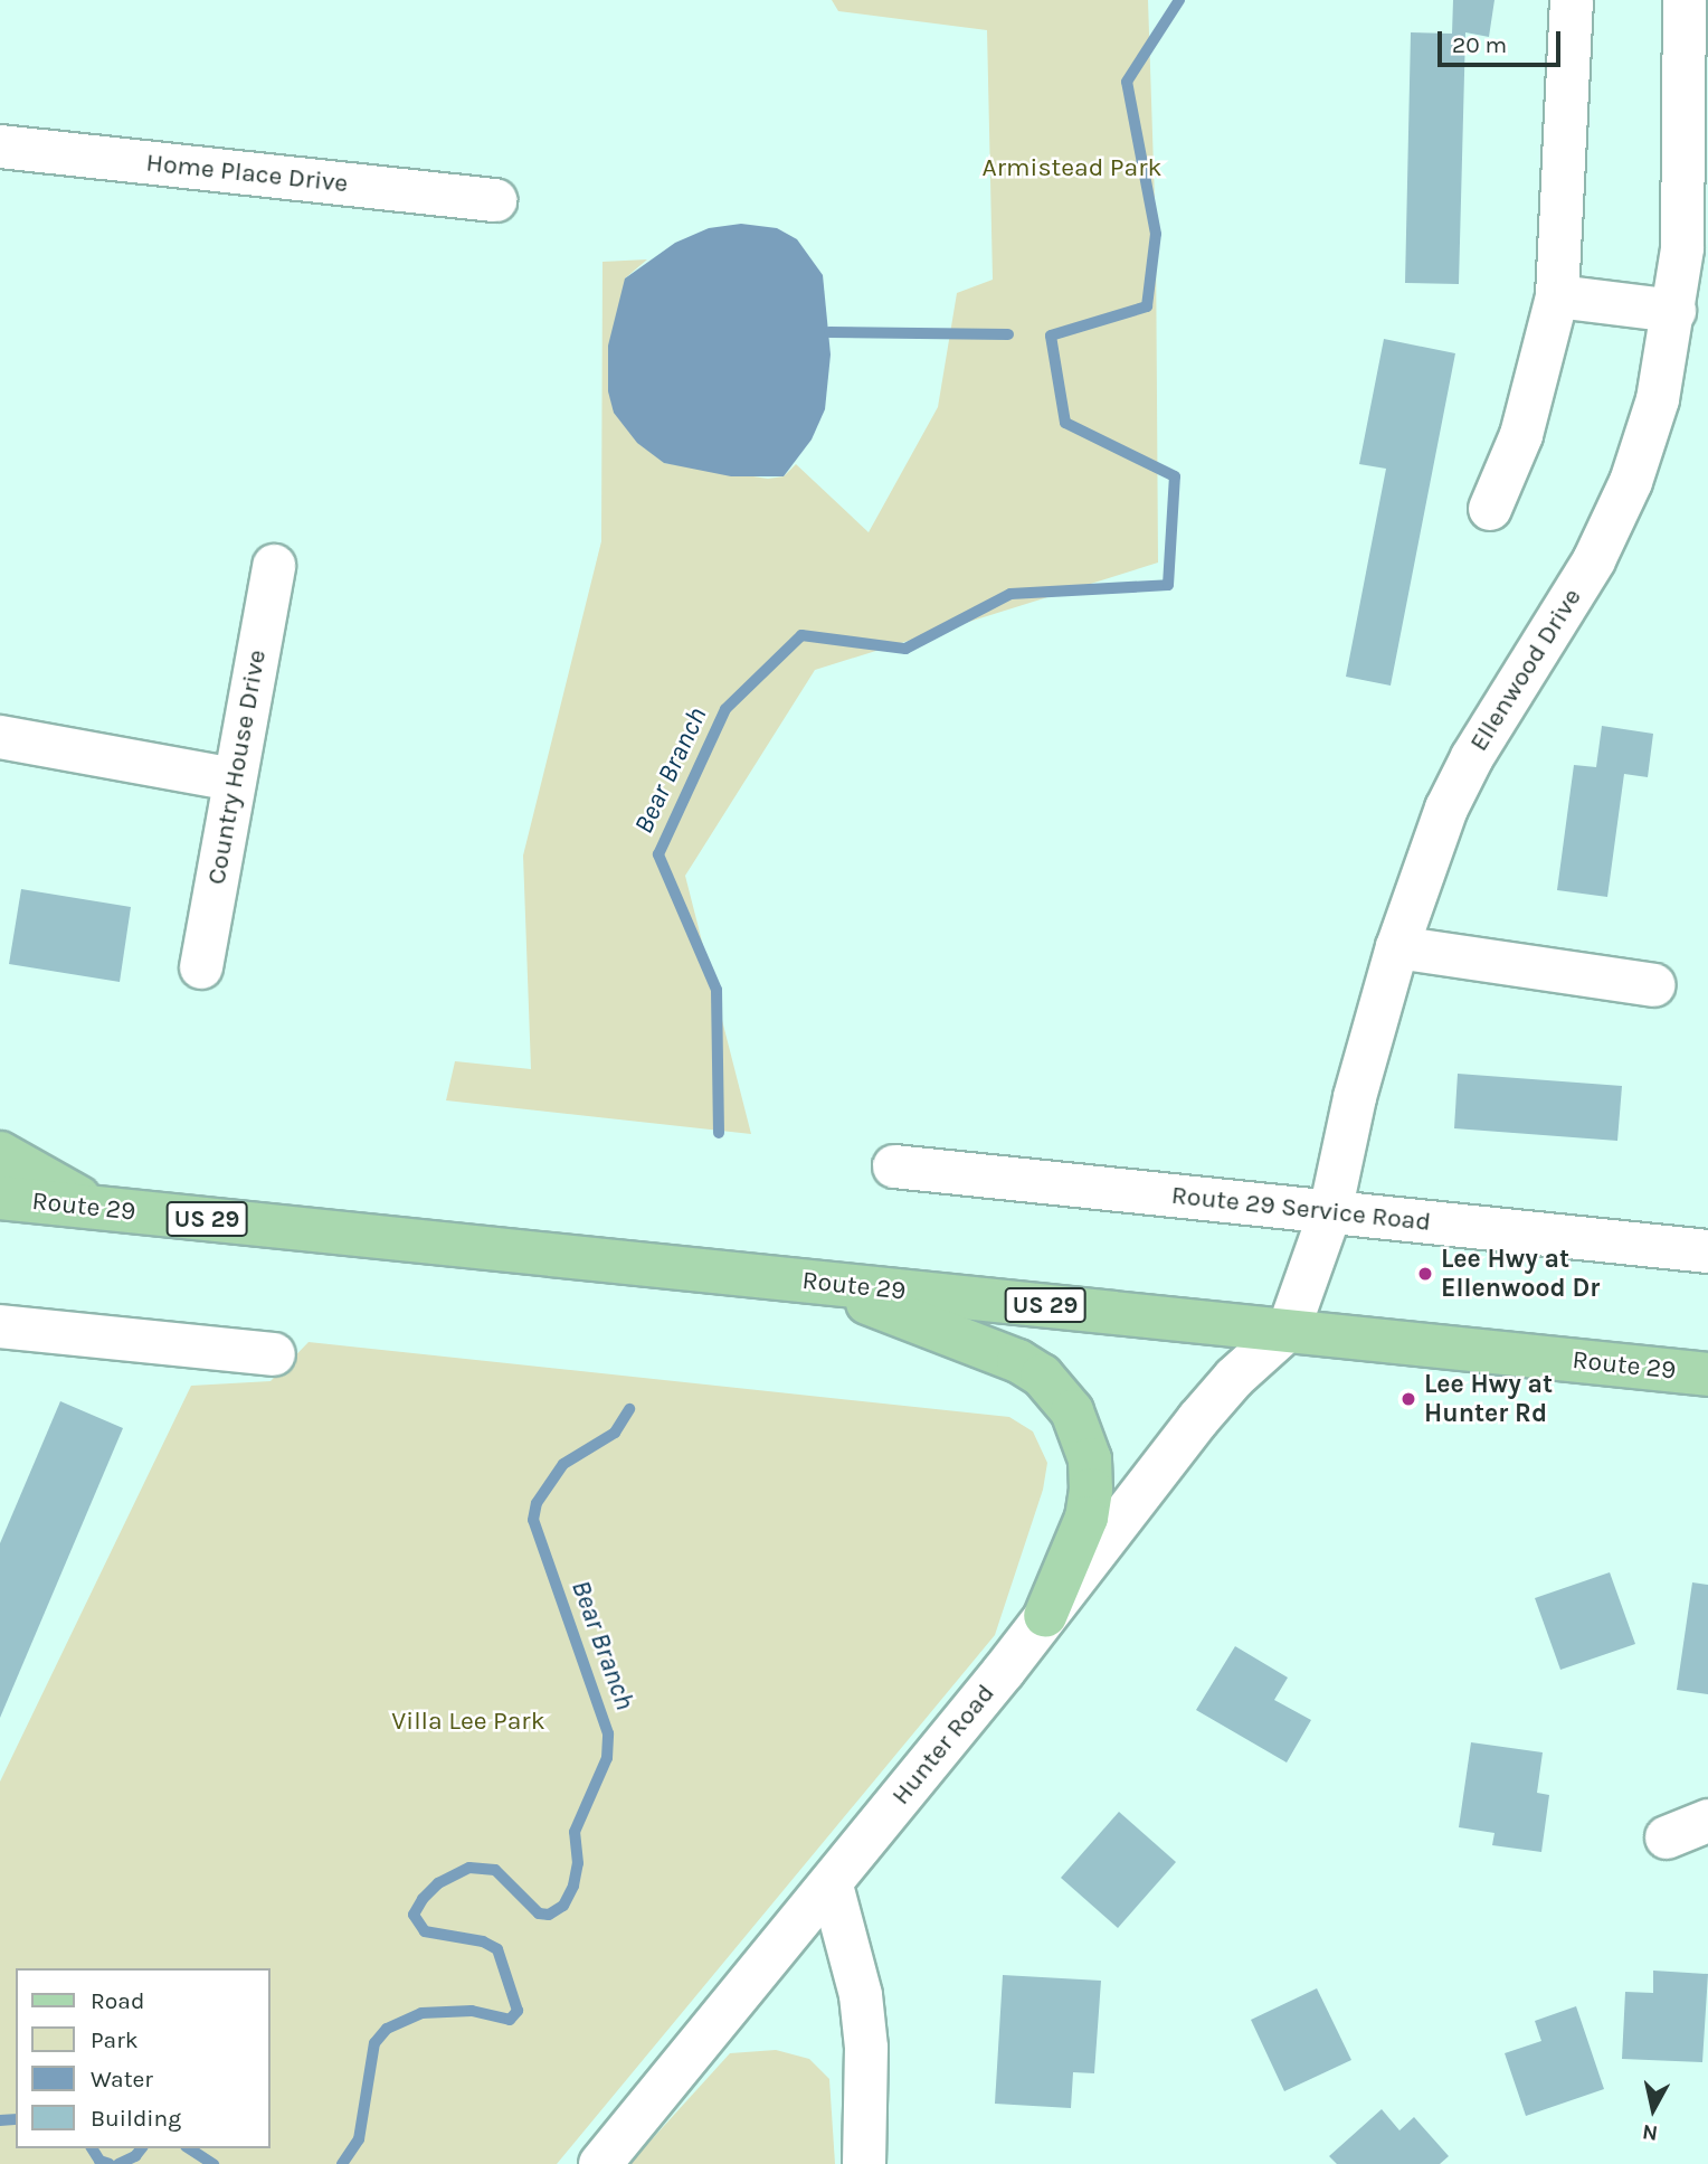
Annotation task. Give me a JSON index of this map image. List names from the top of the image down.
{
  "streets": {
    "main road": ["Route 29", "US 29"],
    "street": [
      "Home Place Drive",
      "Ellenwood Drive",
      "Country House Drive",
      "Route 29 Service Road",
      "Hunter Road"
    ]
  },
  "crossings": [
    ["Ellenwood Drive", "Route 29"],
    ["Ellenwood Drive", "Route 29 Service Road"],
    ["Ellenwood Drive", "Hunter Road"],
    ["Route 29", "Hunter Road"]
  ],
  "water": ["Bear Branch"],
  "parks": ["Armistead Park", "Villa Lee Park"],
  "places": ["Lee Hwy at Ellenwood Dr", "Lee Hwy at Hunter Rd"],
  "legend": [
    "Road",
    "Park",
    "Water",
    "Building"
  ],
  "scale_bar": "20 m",
  "north": "bottom"
}
